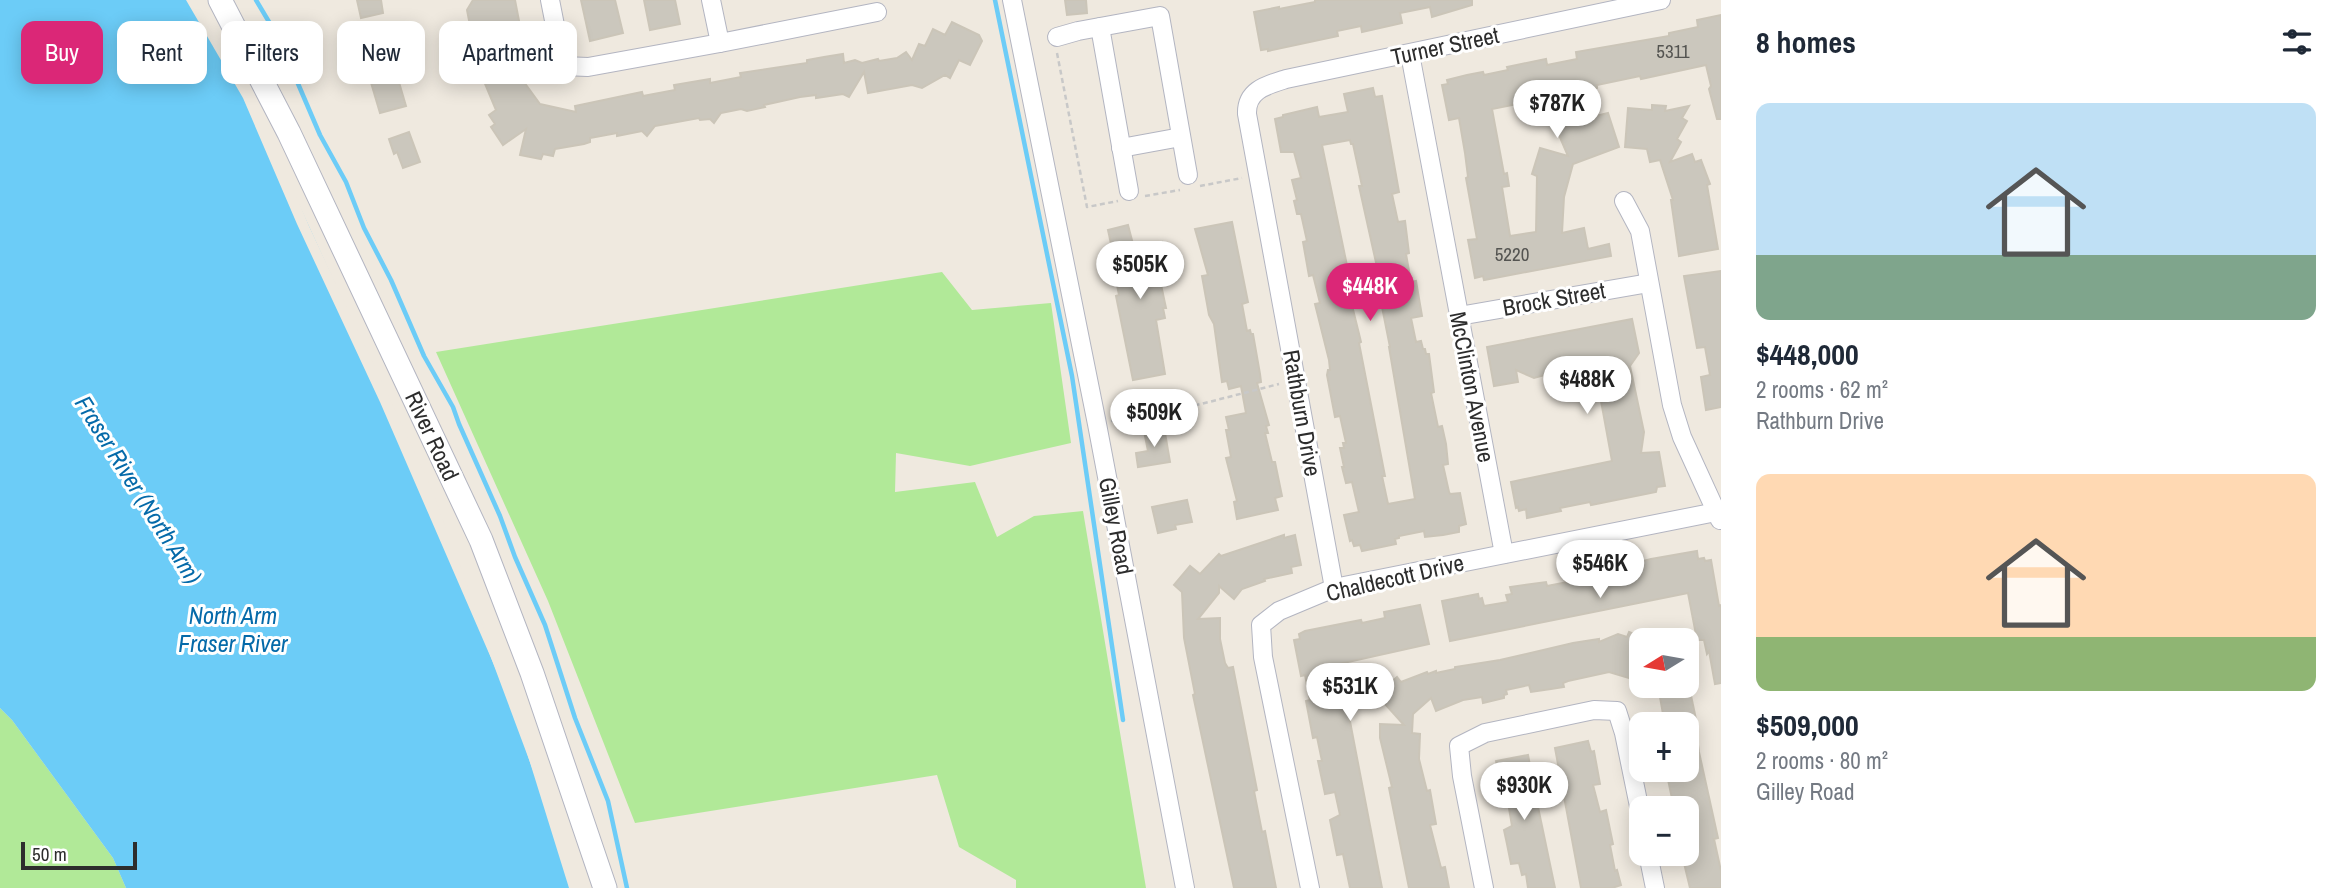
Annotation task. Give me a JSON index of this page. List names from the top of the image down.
{
  "streets": {
    "street": [
      "Turner Street",
      "Brock Street",
      "McClinton Avenue",
      "Rathburn Drive",
      "River Road",
      "Gilley Road",
      "Chaldecott Drive"
    ]
  },
  "crossings": [
    ["Turner Street", "McClinton Avenue"],
    ["Turner Street", "Rathburn Drive"],
    ["Brock Street", "McClinton Avenue"],
    ["McClinton Avenue", "Chaldecott Drive"],
    ["Rathburn Drive", "Chaldecott Drive"]
  ],
  "water": ["Fraser River (North Arm)", "North Arm Fraser River"],
  "house_numbers": ["5311", "5220"],
  "scale_bar": "50 m",
  "north": "left",
  "page": {
    "heading": "8 homes",
    "chip": [
      "Buy",
      "Rent",
      "Filters",
      "New",
      "Apartment"
    ],
    "price": [
      "$787K",
      "$505K",
      "$448K",
      "$488K",
      "$509K",
      "$546K",
      "$531K",
      "$930K"
    ],
    "list": [
      {
        "name": "$448,000",
        "note": "2 rooms · 62 m² · Rathburn Drive"
      },
      {
        "name": "$509,000",
        "note": "2 rooms · 80 m² · Gilley Road"
      }
    ],
    "map_buttons": ["+", "−"],
    "scale": "50 m"
  }
}
